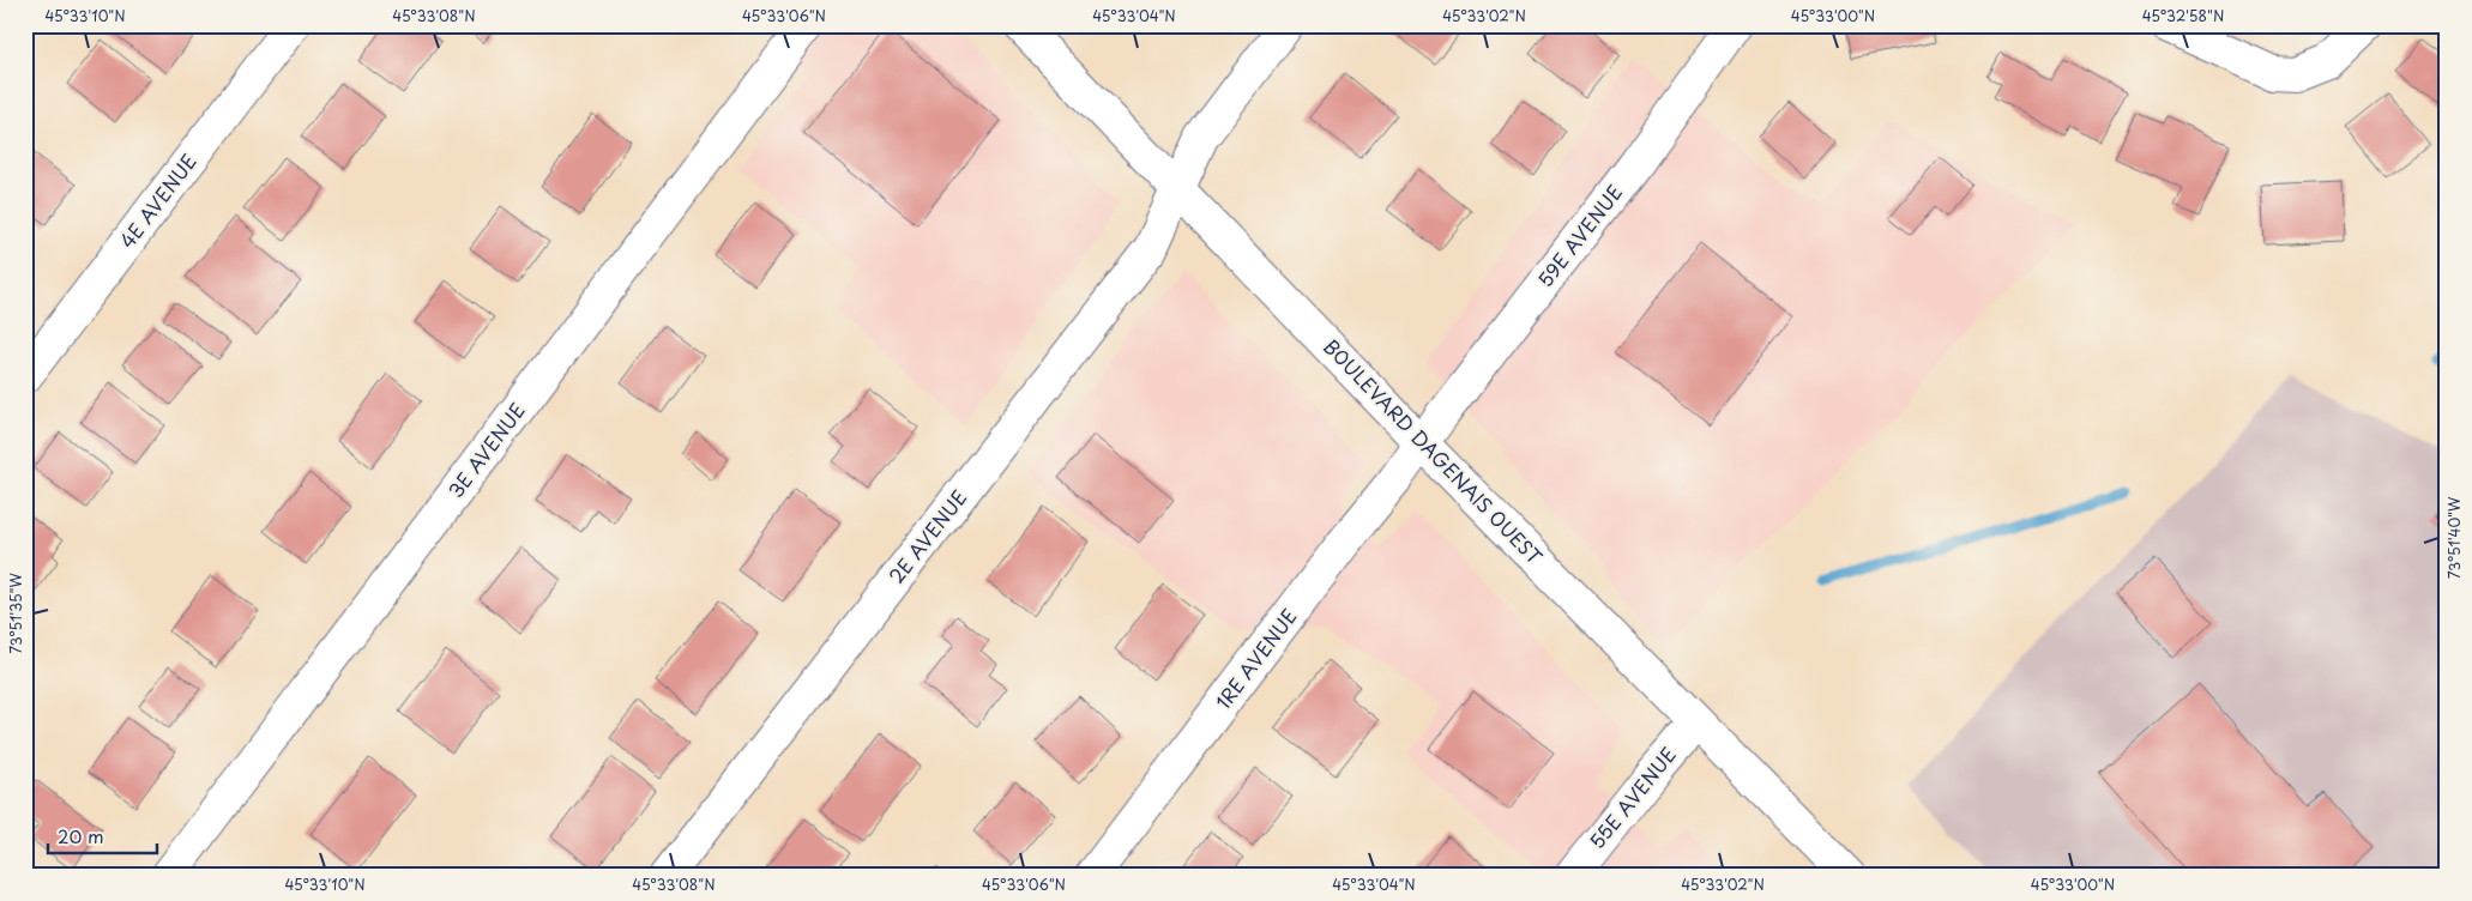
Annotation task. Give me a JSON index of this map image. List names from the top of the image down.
{
  "streets": {
    "street": [
      "4E AVENUE",
      "59E AVENUE",
      "3E AVENUE",
      "BOULEVARD DAGENAIS OUEST",
      "2E AVENUE",
      "1RE AVENUE",
      "55E AVENUE"
    ]
  },
  "crossings": [
    ["59E AVENUE", "BOULEVARD DAGENAIS OUEST"],
    ["59E AVENUE", "1RE AVENUE"],
    ["BOULEVARD DAGENAIS OUEST", "2E AVENUE"],
    ["BOULEVARD DAGENAIS OUEST", "1RE AVENUE"],
    ["BOULEVARD DAGENAIS OUEST", "55E AVENUE"]
  ],
  "scale_bar": "20 m",
  "coordinates": [
    "45°33'10\"N",
    "45°33'08\"N",
    "45°33'06\"N",
    "45°33'04\"N",
    "45°33'02\"N",
    "45°33'00\"N",
    "45°32'58\"N",
    "73°51'40\"W",
    "73°51'35\"W"
  ]
}
